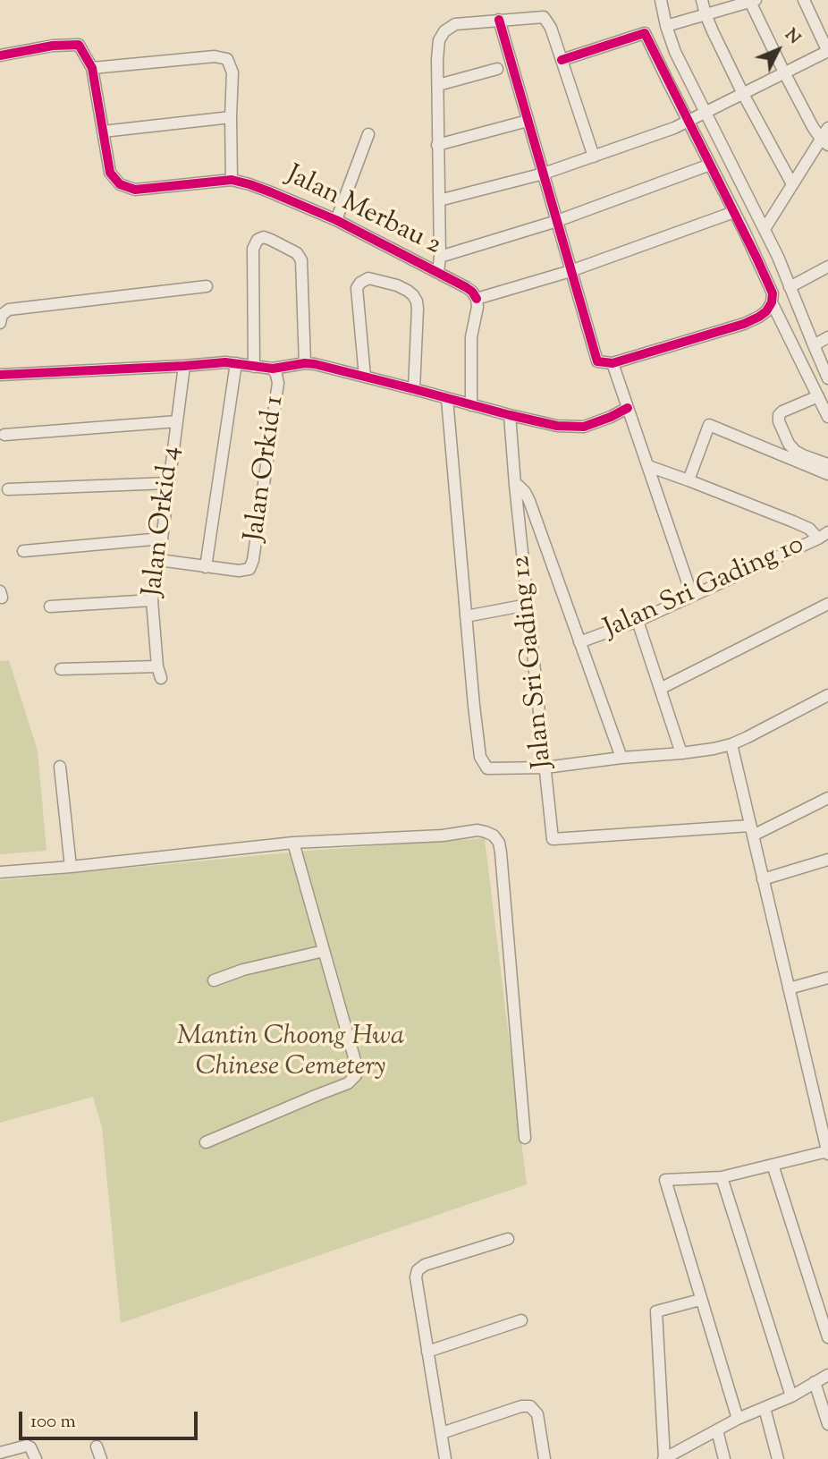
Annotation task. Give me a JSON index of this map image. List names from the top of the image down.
{
  "streets": {
    "street": [
      "Jalan Merbau 2",
      "Jalan Orkid 1",
      "Jalan Orkid 4",
      "Jalan Sri Gading 10",
      "Jalan Sri Gading 12"
    ]
  },
  "crossings": [
    ["Jalan Sri Gading 10", "Jalan Sri Gading 12"]
  ],
  "parks": ["Mantin Choong Hwa Chinese Cemetery"],
  "scale_bar": "100 m",
  "north": "top right"
}
